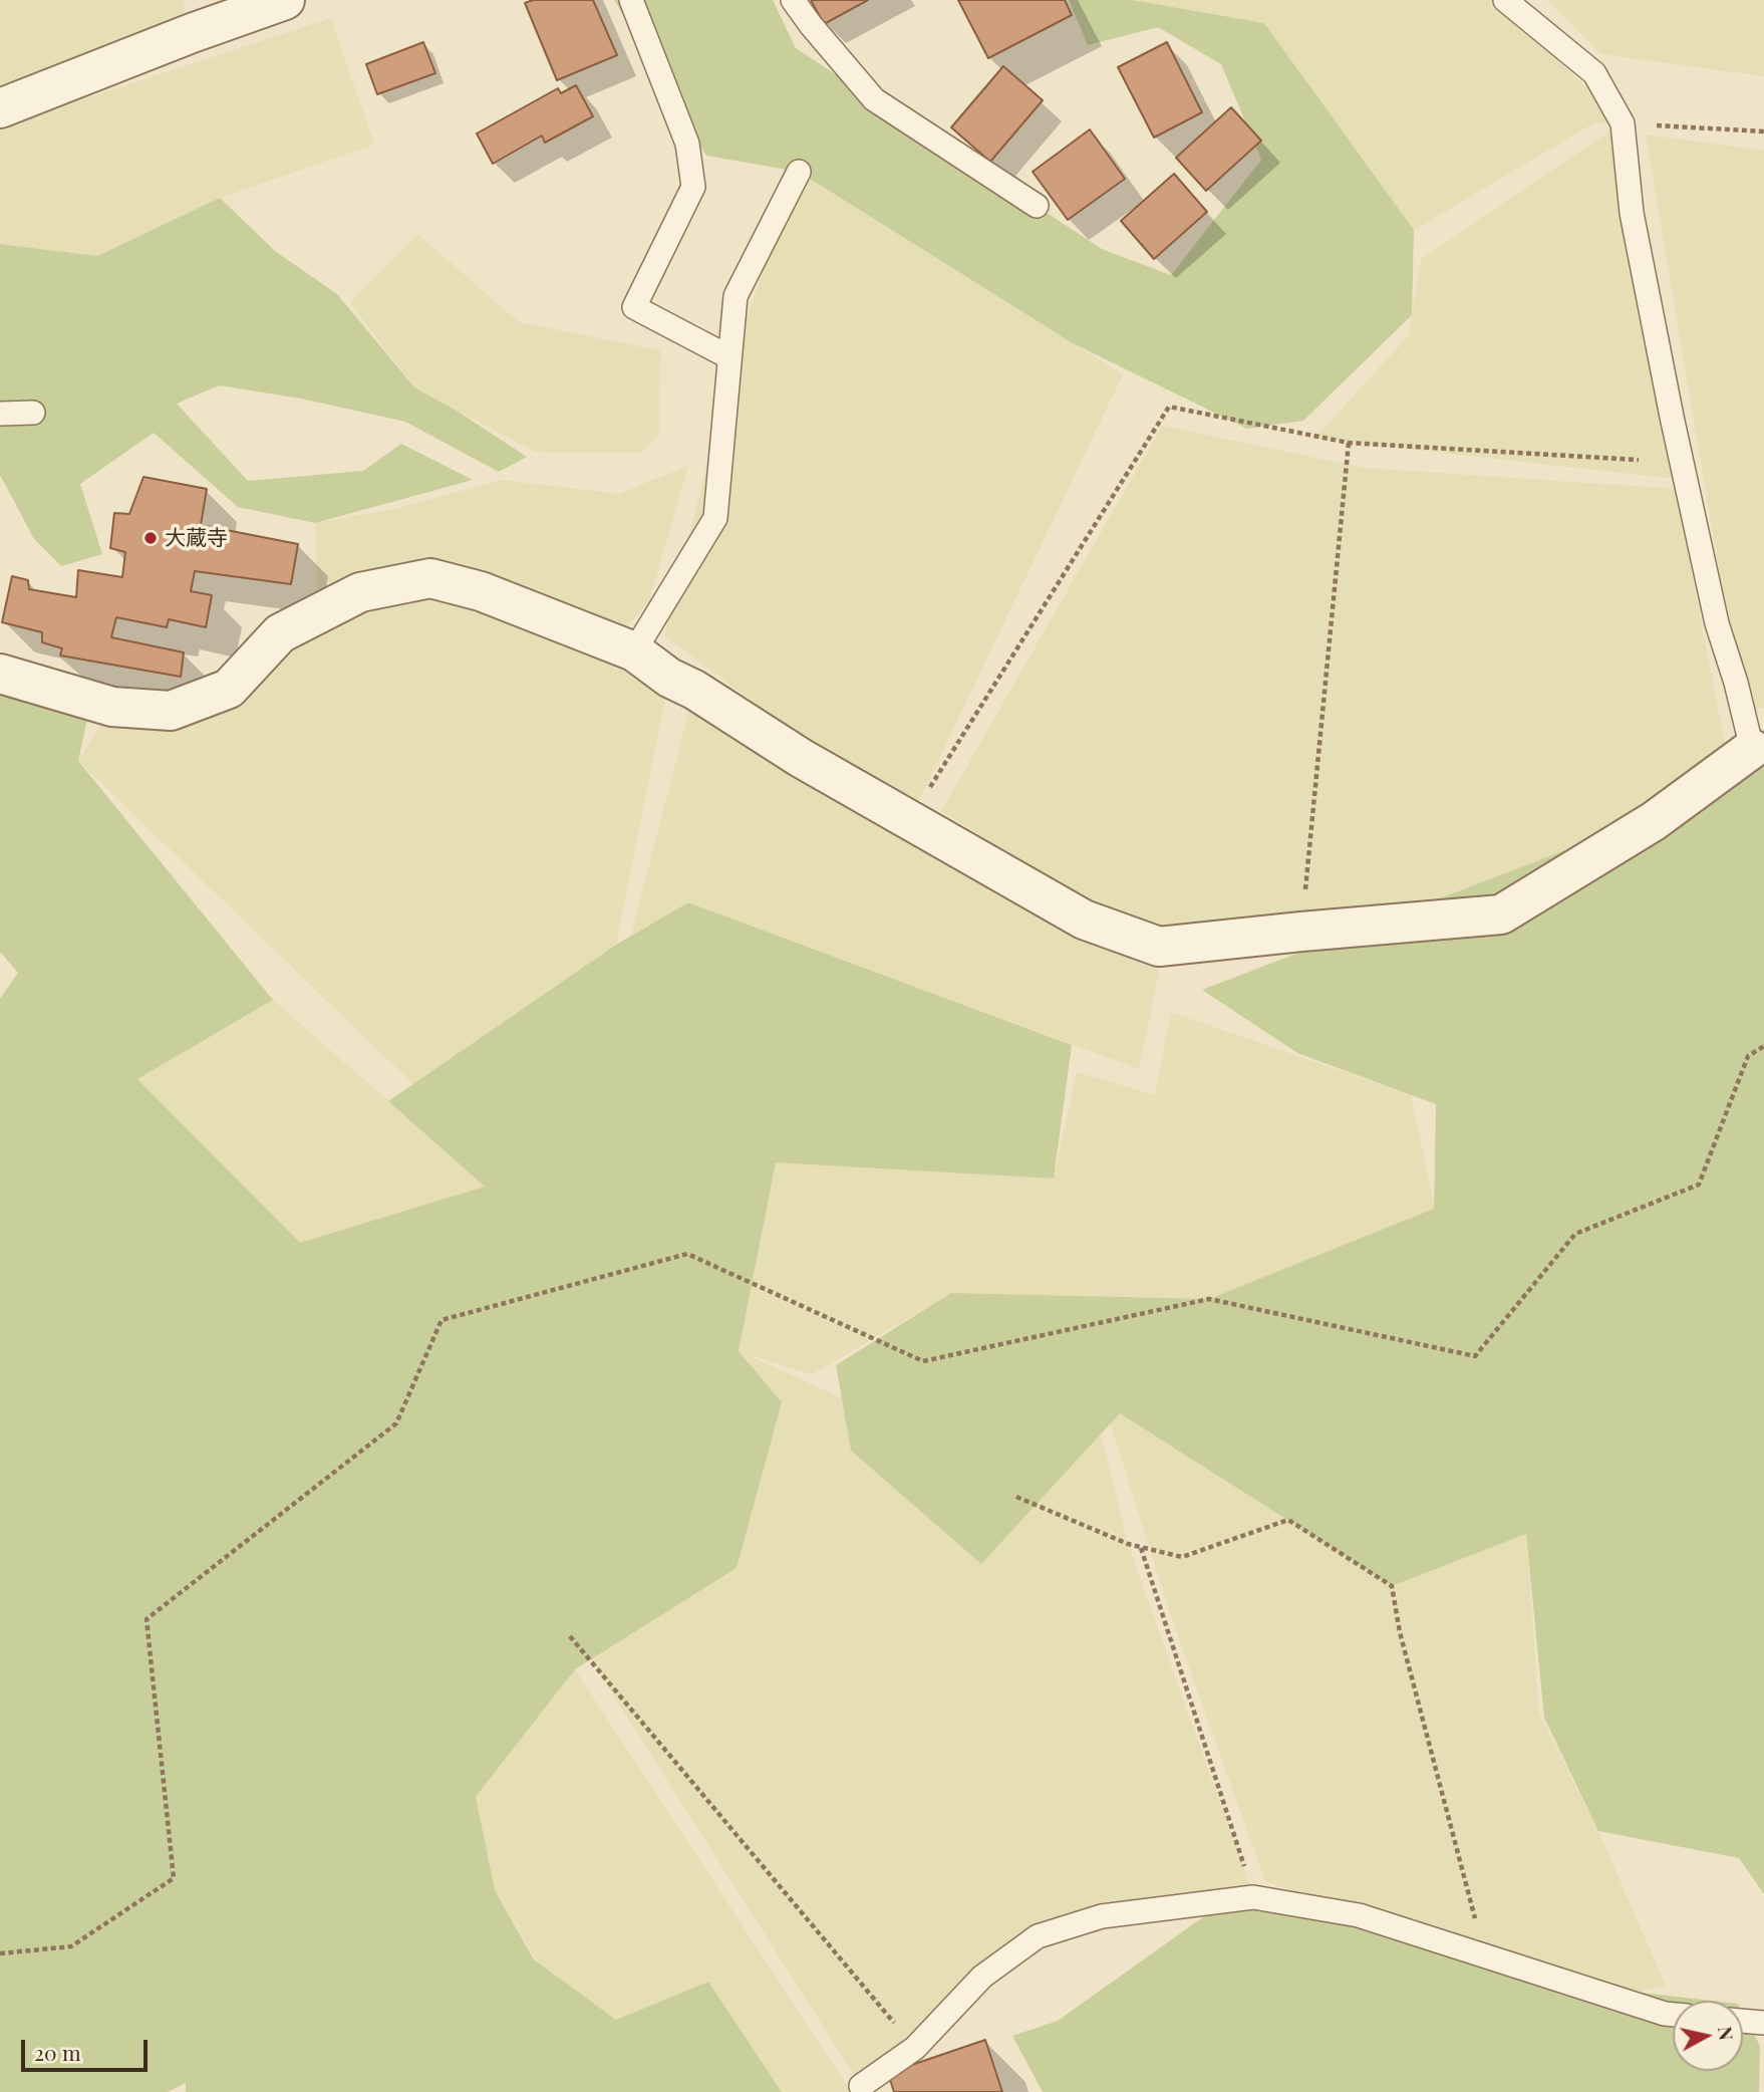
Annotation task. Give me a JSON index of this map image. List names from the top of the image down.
{
  "places": ["大蔵寺"],
  "scale_bar": "20 m",
  "north": "right"
}
